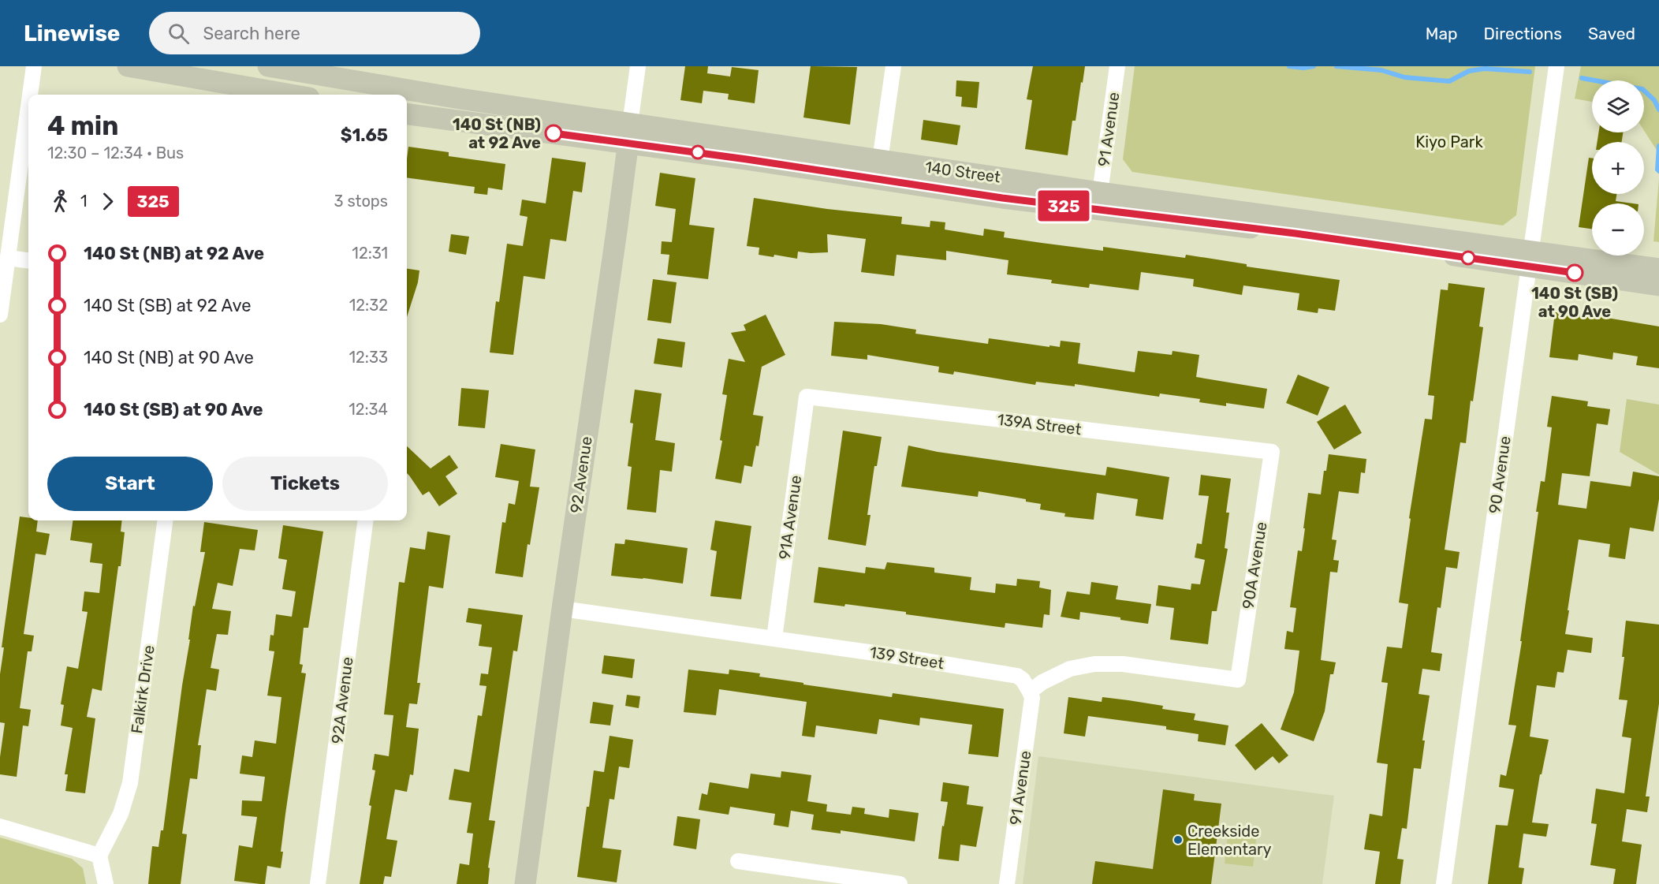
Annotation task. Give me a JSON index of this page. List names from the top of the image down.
{
  "streets": {
    "main road": ["140 Street", "92 Avenue"],
    "street": [
      "91 Avenue",
      "139A Street",
      "90 Avenue",
      "91A Avenue",
      "90A Avenue",
      "139 Street",
      "Falkirk Drive",
      "92A Avenue"
    ]
  },
  "crossings": [
    ["91 Avenue", "140 Street"],
    ["91 Avenue", "90A Avenue"],
    ["91 Avenue", "139 Street"],
    ["140 Street", "92 Avenue"],
    ["140 Street", "90 Avenue"],
    ["139A Street", "91A Avenue"],
    ["139A Street", "90A Avenue"],
    ["92 Avenue", "139 Street"],
    ["91A Avenue", "139 Street"],
    ["90A Avenue", "139 Street"]
  ],
  "parks": ["Kiyo Park"],
  "places": ["140 St (NB) at 92 Ave", "140 St (SB) at 90 Ave", "Creekside Elementary"],
  "lines": ["bus line 325"],
  "page": {
    "header": "Linewise",
    "search": "Search here",
    "nav": ["Map", "Directions", "Saved"],
    "on_map": "325",
    "map_buttons": ["+", "−"],
    "heading": ["4 min", "12:30 – 12:34 · Bus", "$1.65"],
    "legs": ["1", "325", "3 stops"],
    "list": [
      {
        "name": "140 St (NB) at 92 Ave",
        "value": "12:31"
      },
      {
        "name": "140 St (SB) at 92 Ave",
        "value": "12:32"
      },
      {
        "name": "140 St (NB) at 90 Ave",
        "value": "12:33"
      },
      {
        "name": "140 St (SB) at 90 Ave",
        "value": "12:34"
      }
    ],
    "buttons": ["Start", "Tickets"]
  }
}
